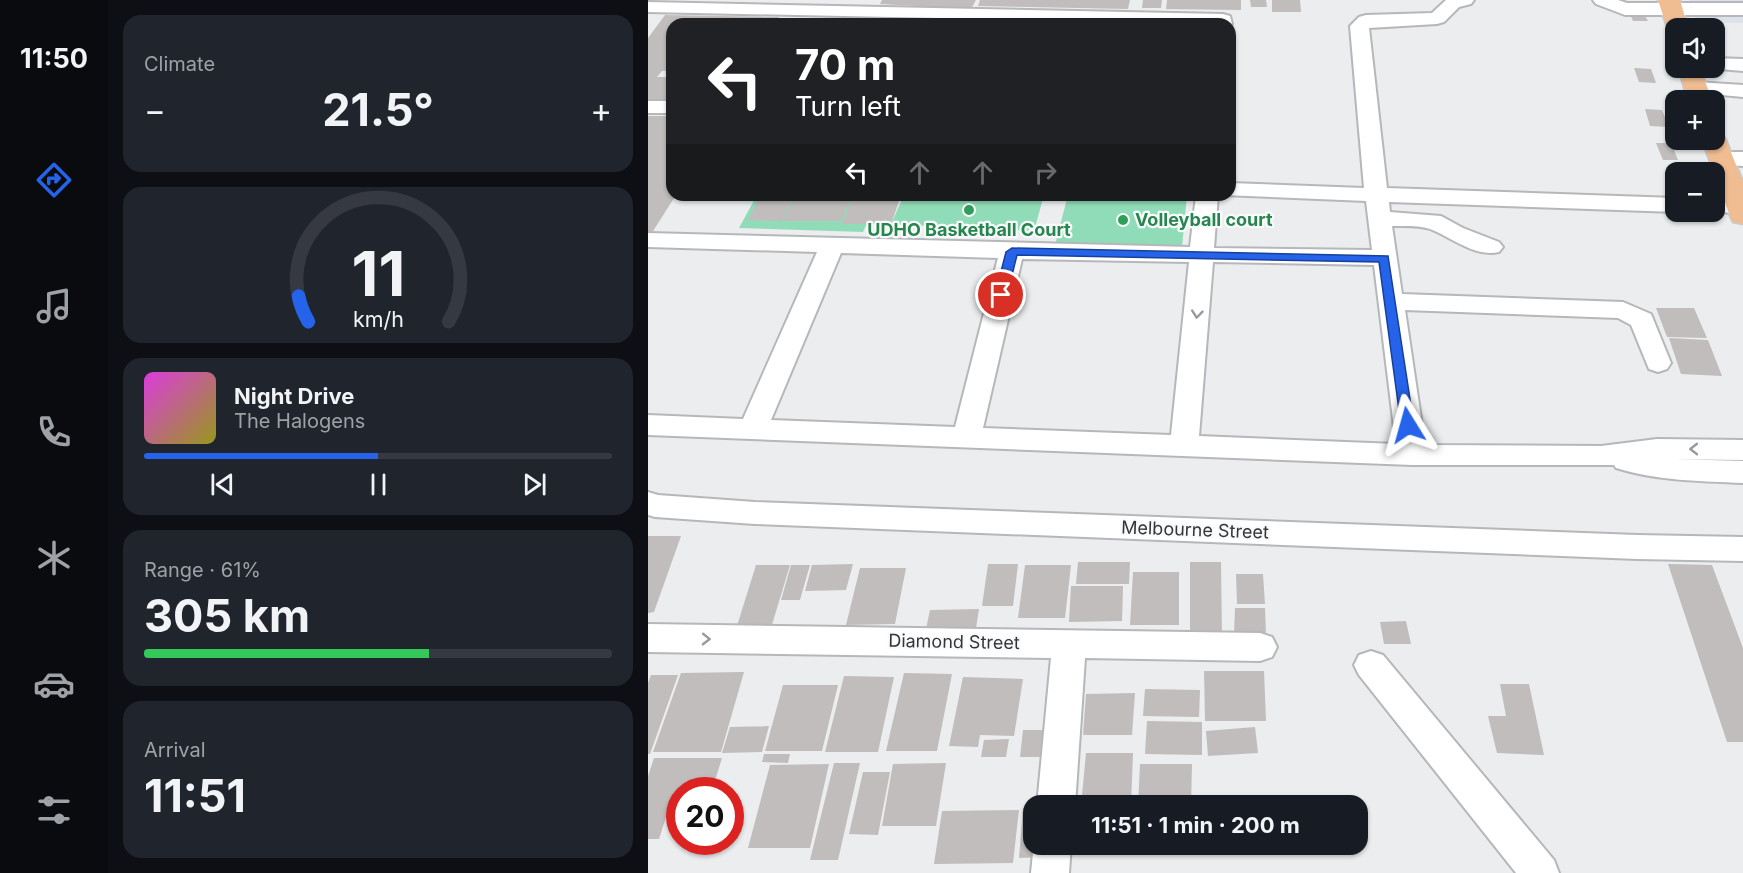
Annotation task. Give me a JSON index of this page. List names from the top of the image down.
{
  "streets": {
    "street": ["Melbourne Street", "Diamond Street"]
  },
  "places": ["UDHO Basketball Court", "Volleyball court"],
  "page": {
    "tabs": "11:50",
    "tile": [
      "Climate",
      ["Range · 61%", "305 km"],
      ["Arrival", "11:51"]
    ],
    "map_buttons": ["+", "−"],
    "turn": ["70 m", "Turn left"],
    "heat": ["−", "21.5°", "+"],
    "song": ["Night Drive", "The Halogens"],
    "limit": "20",
    "trip": "11:51 · 1 min · 200 m",
    "gauge": ["11", "km/h"]
  }
}
